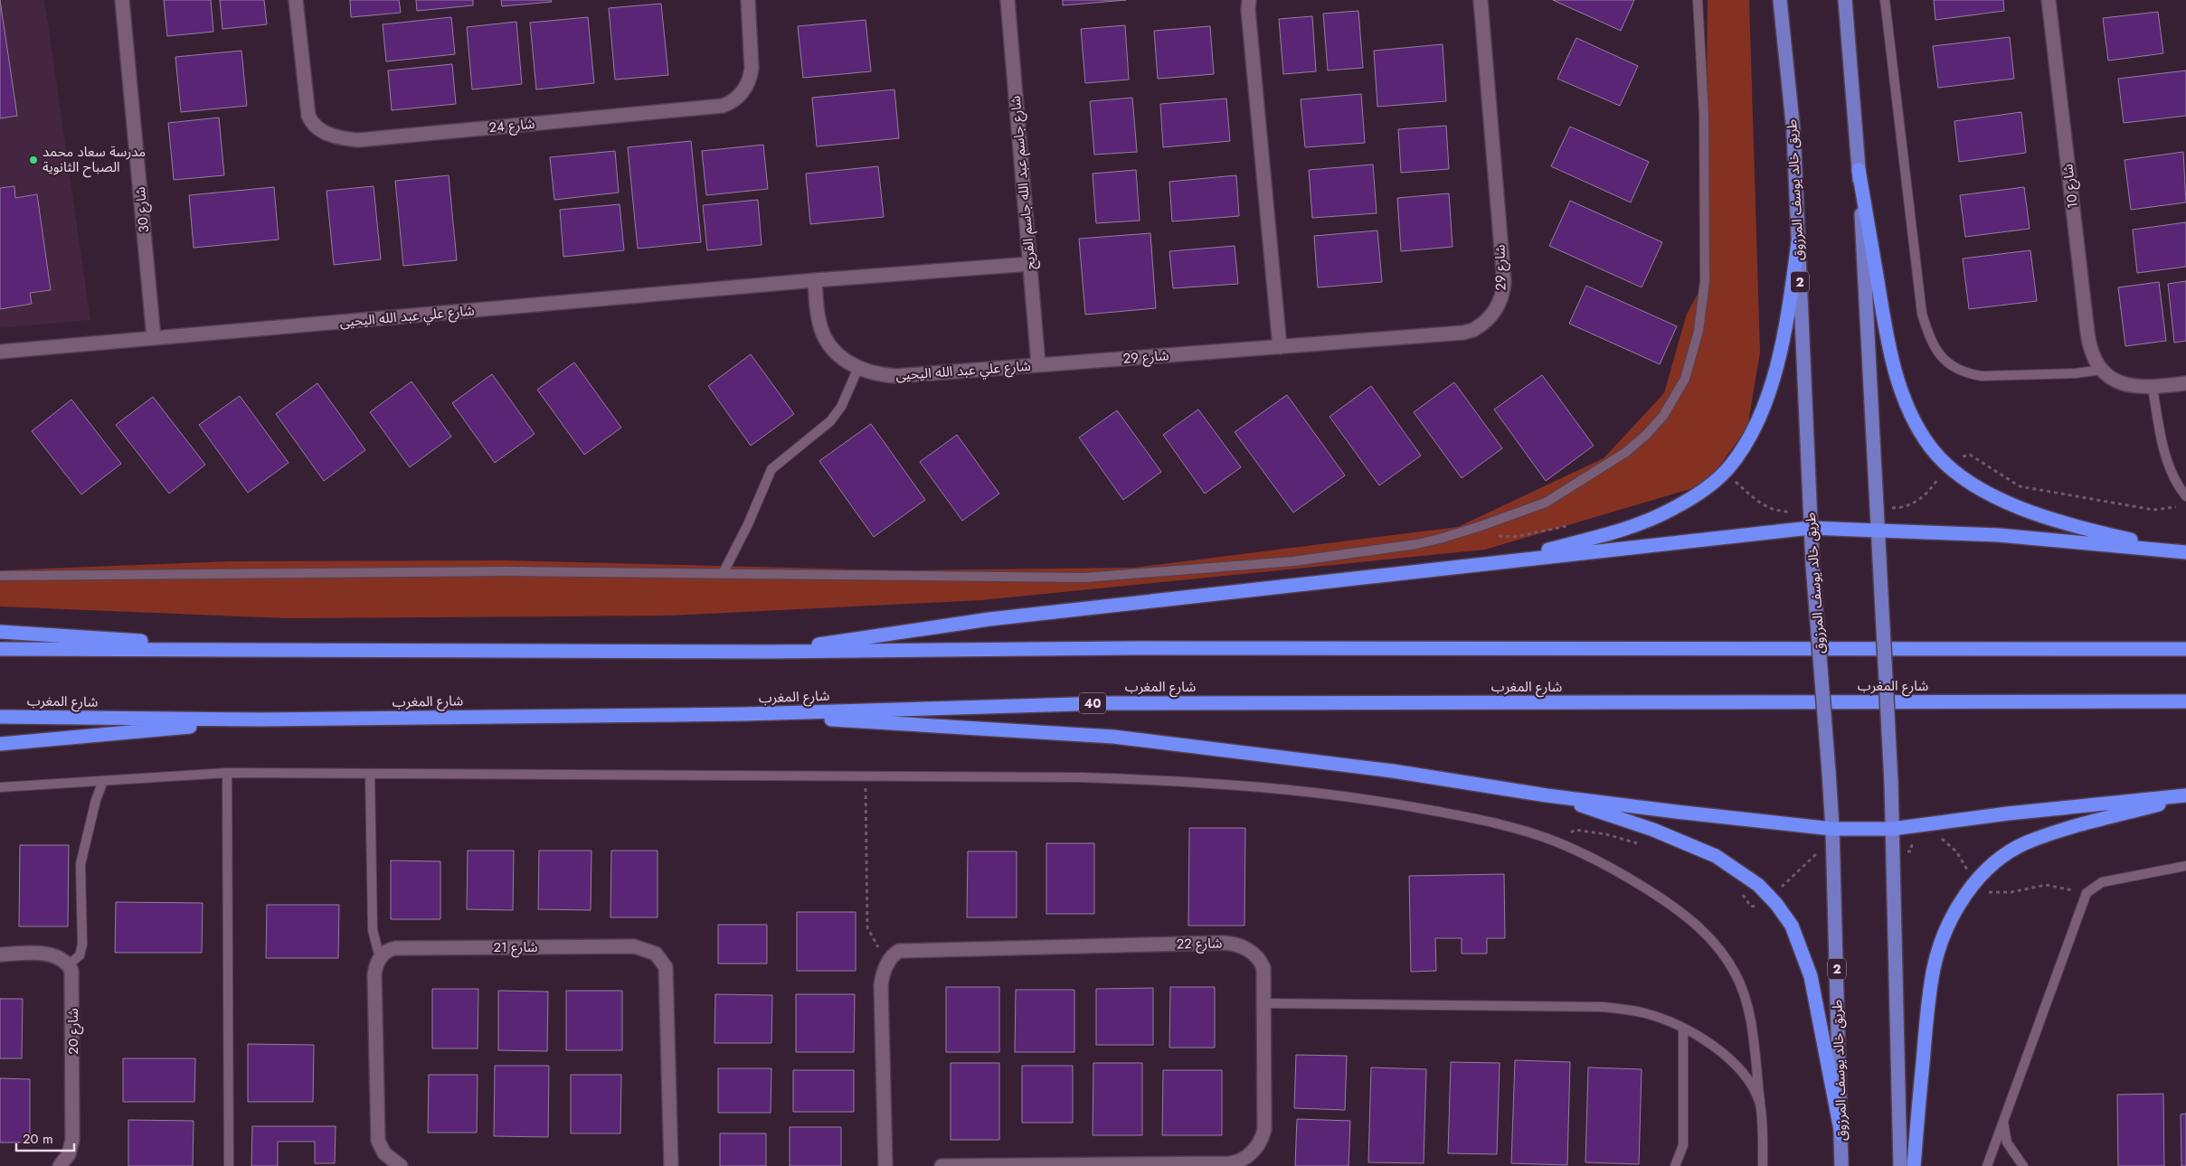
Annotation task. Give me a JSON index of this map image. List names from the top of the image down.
{
  "streets": {
    "highway": ["شارع المغرب", "40"],
    "main road": ["طريق خالد يوسف المرزوق", "2"],
    "street": [
      "شارع 24",
      "شارع جاسم عبد الله جاسم الفريح",
      "شارع 10",
      "شارع 30",
      "شارع 29",
      "شارع علي عبد الله اليحيى",
      "شارع 22",
      "شارع 21",
      "شارع 20"
    ]
  },
  "crossings": [
    ["شارع جاسم عبد الله جاسم الفريح", "شارع 29"],
    ["شارع جاسم عبد الله جاسم الفريح", "شارع علي عبد الله اليحيى"],
    ["شارع 30", "شارع علي عبد الله اليحيى"],
    ["شارع 29", "شارع علي عبد الله اليحيى"]
  ],
  "places": ["مدرسة سعاد محمد الصباح الثانوية"],
  "scale_bar": "20 m"
}
